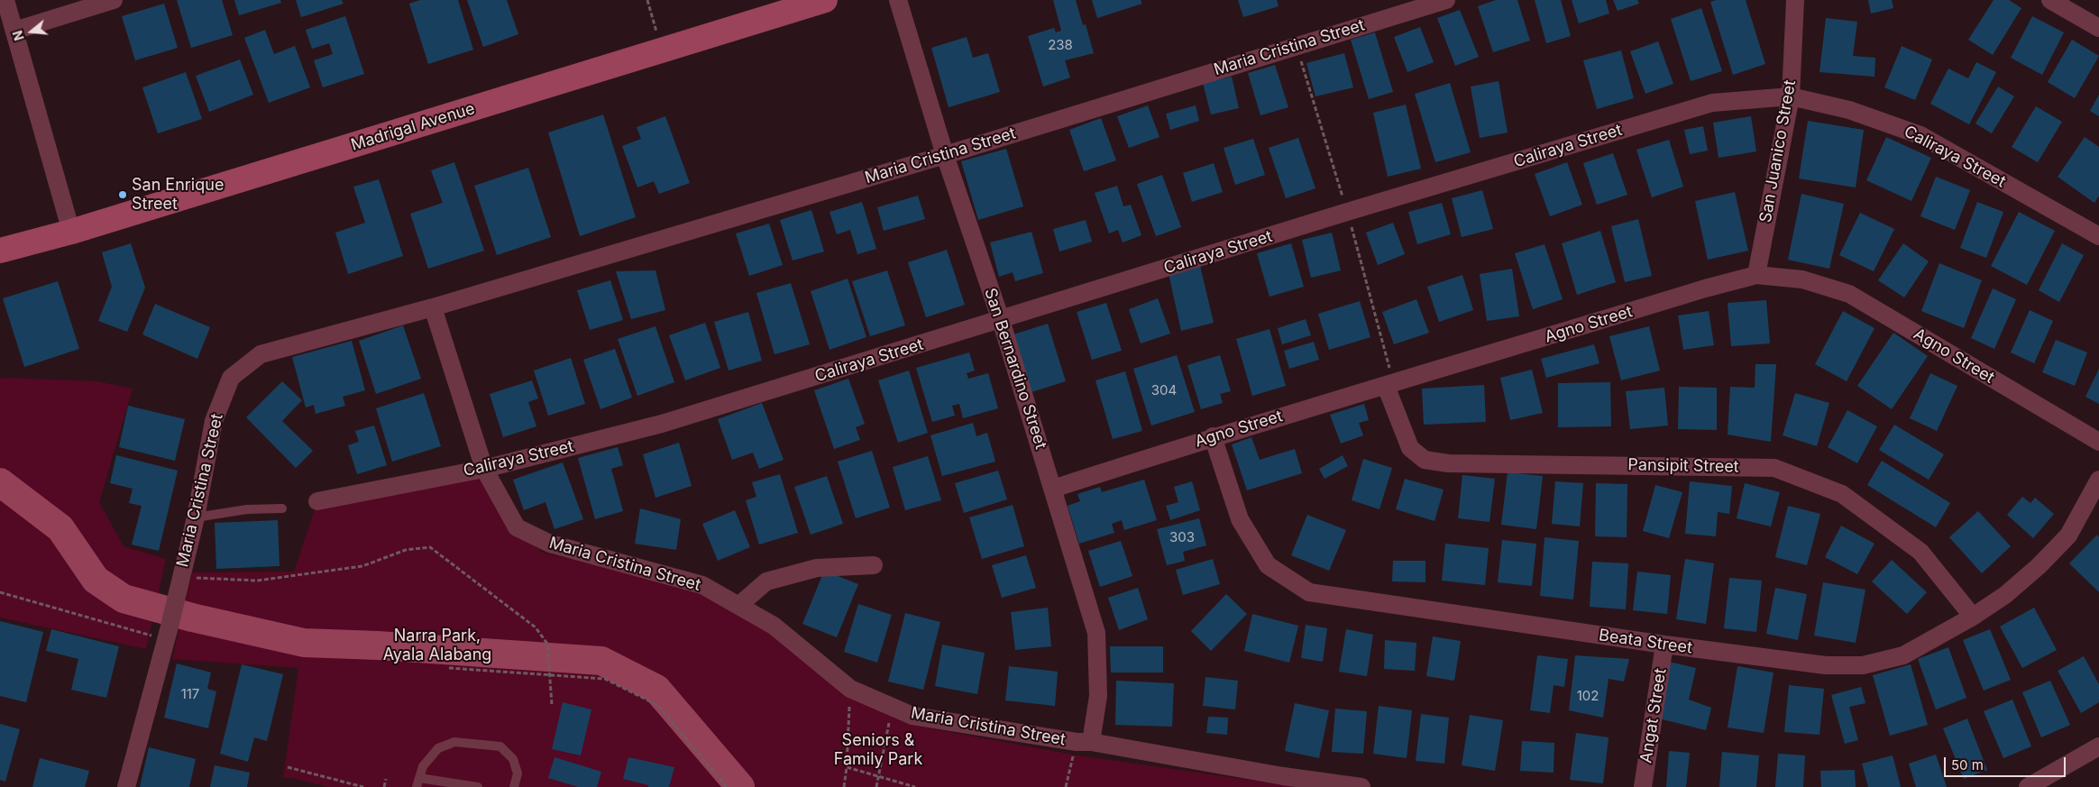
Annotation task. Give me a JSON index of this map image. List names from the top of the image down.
{
  "streets": {
    "street": [
      "Maria Cristina Street",
      "Madrigal Avenue",
      "Caliraya Street",
      "San Juanico Street",
      "Agno Street",
      "San Bernardino Street",
      "Pansipit Street",
      "Beata Street",
      "Angat Street"
    ]
  },
  "crossings": [
    ["Maria Cristina Street", "Caliraya Street"],
    ["Maria Cristina Street", "San Bernardino Street"],
    ["Caliraya Street", "San Juanico Street"],
    ["Caliraya Street", "San Bernardino Street"],
    ["San Juanico Street", "Agno Street"],
    ["Agno Street", "San Bernardino Street"],
    ["Agno Street", "Pansipit Street"],
    ["Agno Street", "Beata Street"],
    ["Pansipit Street", "Beata Street"],
    ["Beata Street", "Angat Street"]
  ],
  "parks": ["Narra Park, Ayala Alabang", "Seniors & Family Park"],
  "places": ["San Enrique Street"],
  "house_numbers": [
    "238",
    "304",
    "303",
    "117",
    "102"
  ],
  "scale_bar": "50 m",
  "north": "left"
}
